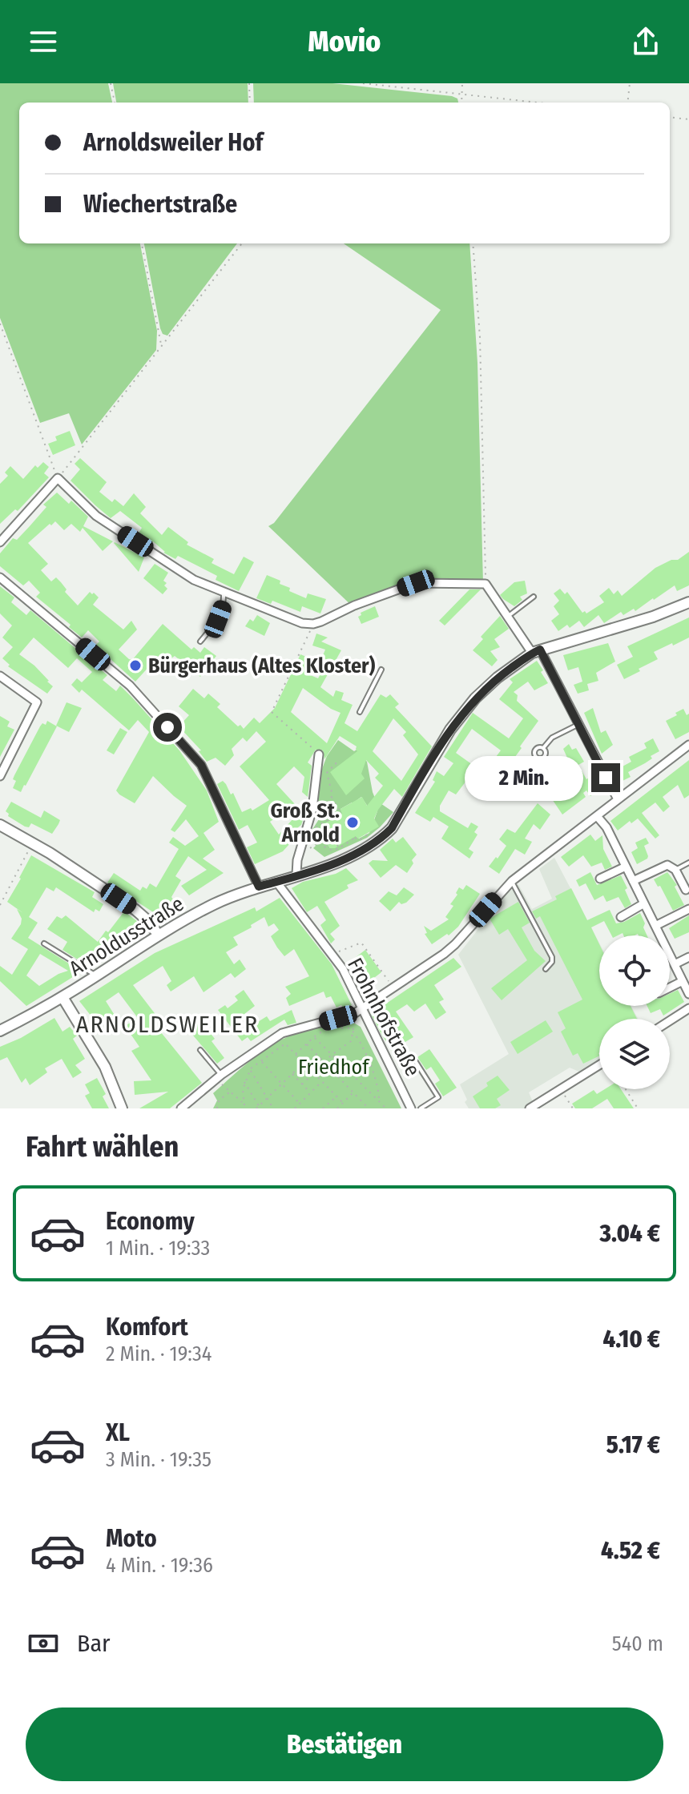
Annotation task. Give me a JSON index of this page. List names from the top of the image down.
{
  "streets": {
    "main road": ["Arnoldusstraße"],
    "street": ["Frohnhofstraße"]
  },
  "crossings": [
    ["Arnoldusstraße", "Frohnhofstraße"]
  ],
  "districts": ["ARNOLDSWEILER"],
  "parks": ["Friedhof"],
  "places": ["Bürgerhaus (Altes Kloster)", "Groß St. Arnold"],
  "page": {
    "header": "Movio",
    "banner": ["Arnoldsweiler Hof", "Wiechertstraße"],
    "bubble": "2 Min.",
    "heading": "Fahrt wählen",
    "list": [
      {
        "name": "Economy",
        "note": "1 Min. · 19:33",
        "value": "3.04 €"
      },
      {
        "name": "Komfort",
        "note": "2 Min. · 19:34",
        "value": "4.10 €"
      },
      {
        "name": "XL",
        "note": "3 Min. · 19:35",
        "value": "5.17 €"
      },
      {
        "name": "Moto",
        "note": "4 Min. · 19:36",
        "value": "4.52 €"
      }
    ],
    "pay": ["Bar", "540 m"],
    "buttons": "Bestätigen"
  }
}
